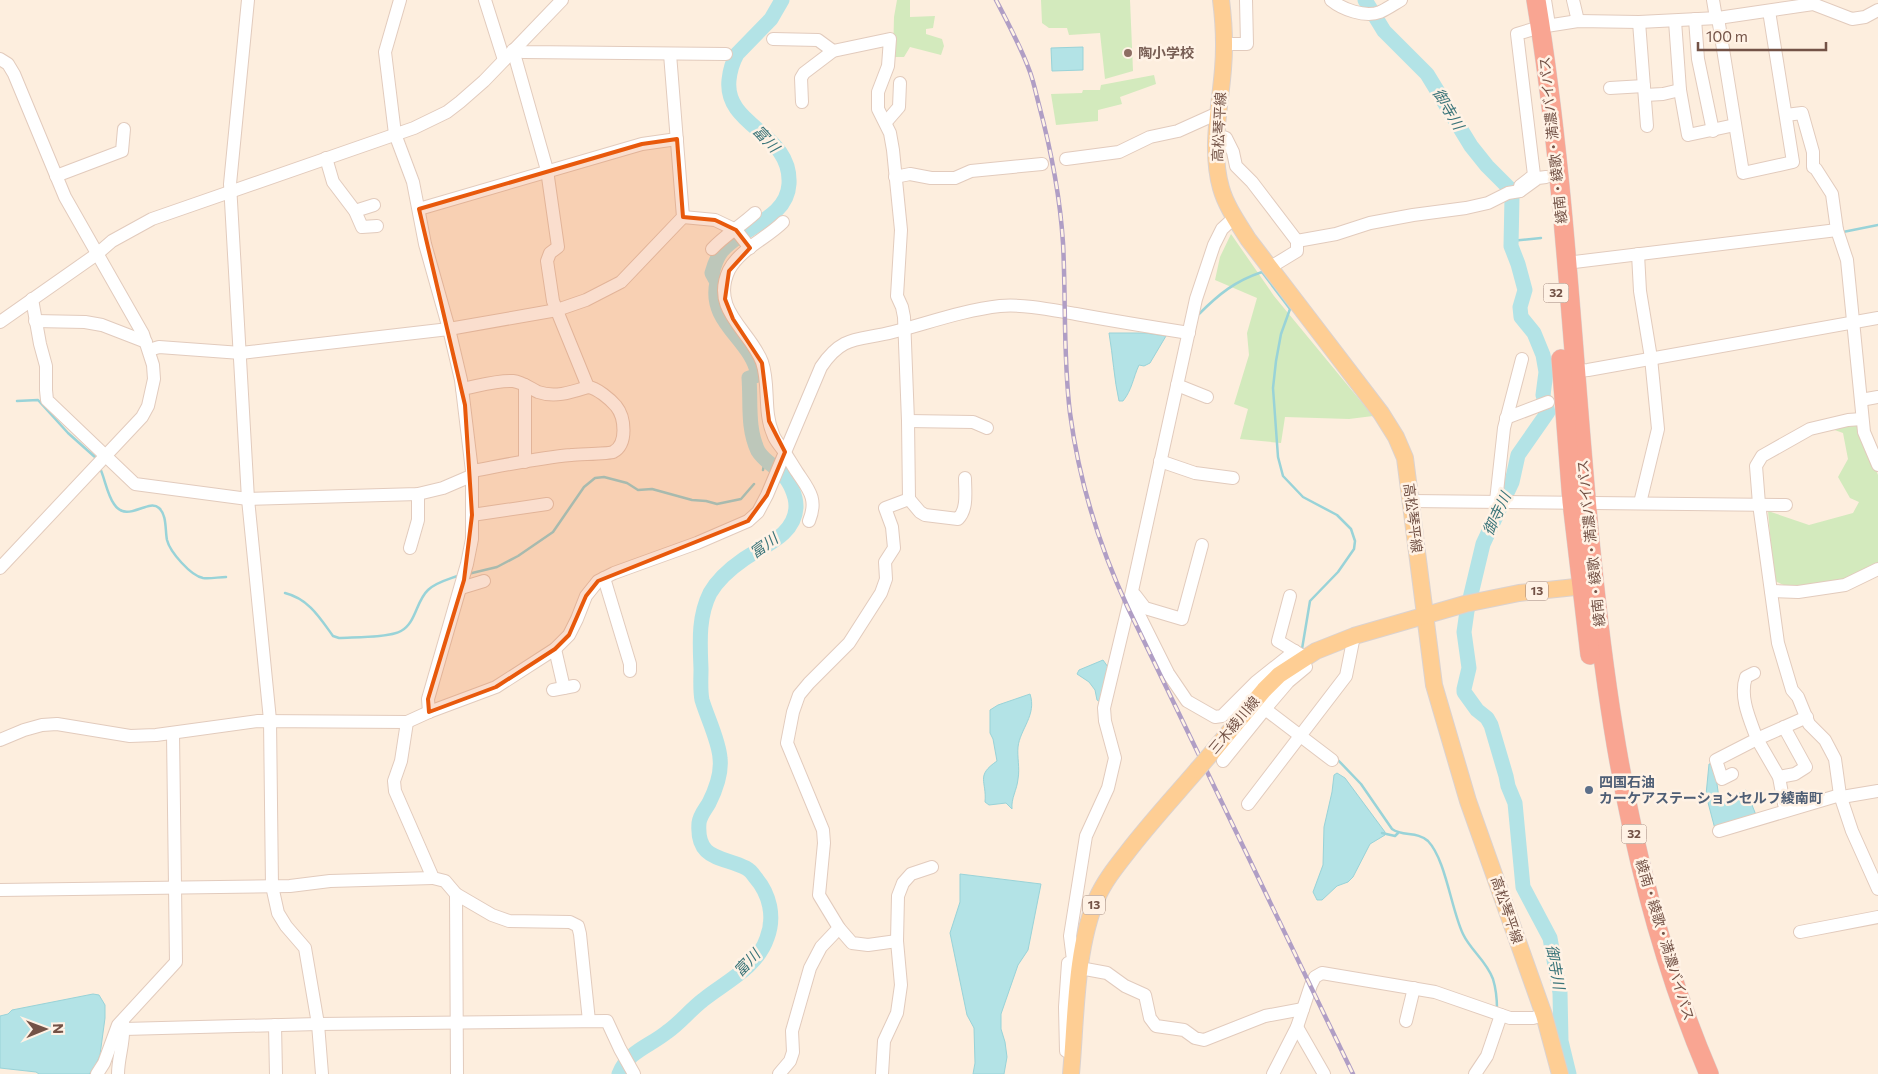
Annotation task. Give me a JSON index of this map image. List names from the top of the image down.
{
  "streets": {
    "highway": ["綾南・綾歌・満濃バイパス", "32"],
    "main road": ["高松琴平線", "13", "三木綾川線"]
  },
  "crossings": [
    ["高松琴平線", "三木綾川線"],
    ["綾南・綾歌・満濃バイパス", "三木綾川線"]
  ],
  "water": ["御寺川", "富川"],
  "places": ["陶小学校", "四国石油 カーケアステーションセルフ綾南町"],
  "scale_bar": "100 m",
  "north": "right"
}
